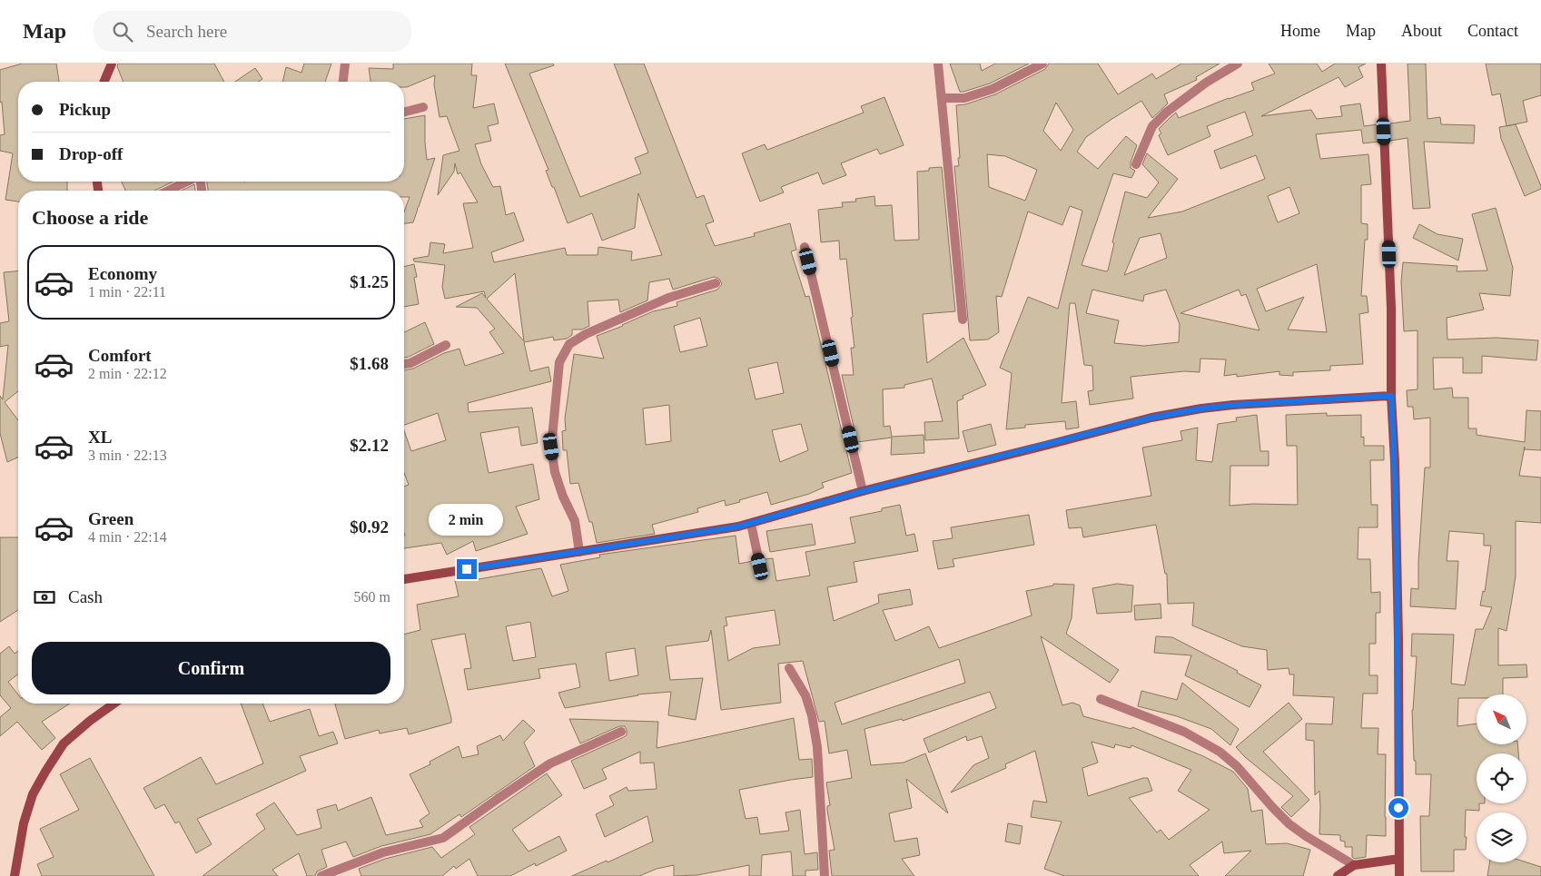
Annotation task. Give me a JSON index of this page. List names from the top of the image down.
{
  "north": "top left",
  "page": {
    "header": "Map",
    "search": "Search here",
    "nav": [
      "Home",
      "Map",
      "About",
      "Contact"
    ],
    "banner": ["Pickup", "Drop-off"],
    "heading": "Choose a ride",
    "list": [
      {
        "name": "Economy",
        "note": "1 min · 22:11",
        "value": "$1.25"
      },
      {
        "name": "Comfort",
        "note": "2 min · 22:12",
        "value": "$1.68"
      },
      {
        "name": "XL",
        "note": "3 min · 22:13",
        "value": "$2.12"
      },
      {
        "name": "Green",
        "note": "4 min · 22:14",
        "value": "$0.92"
      }
    ],
    "bubble": "2 min",
    "pay": ["Cash", "560 m"],
    "buttons": "Confirm"
  }
}
